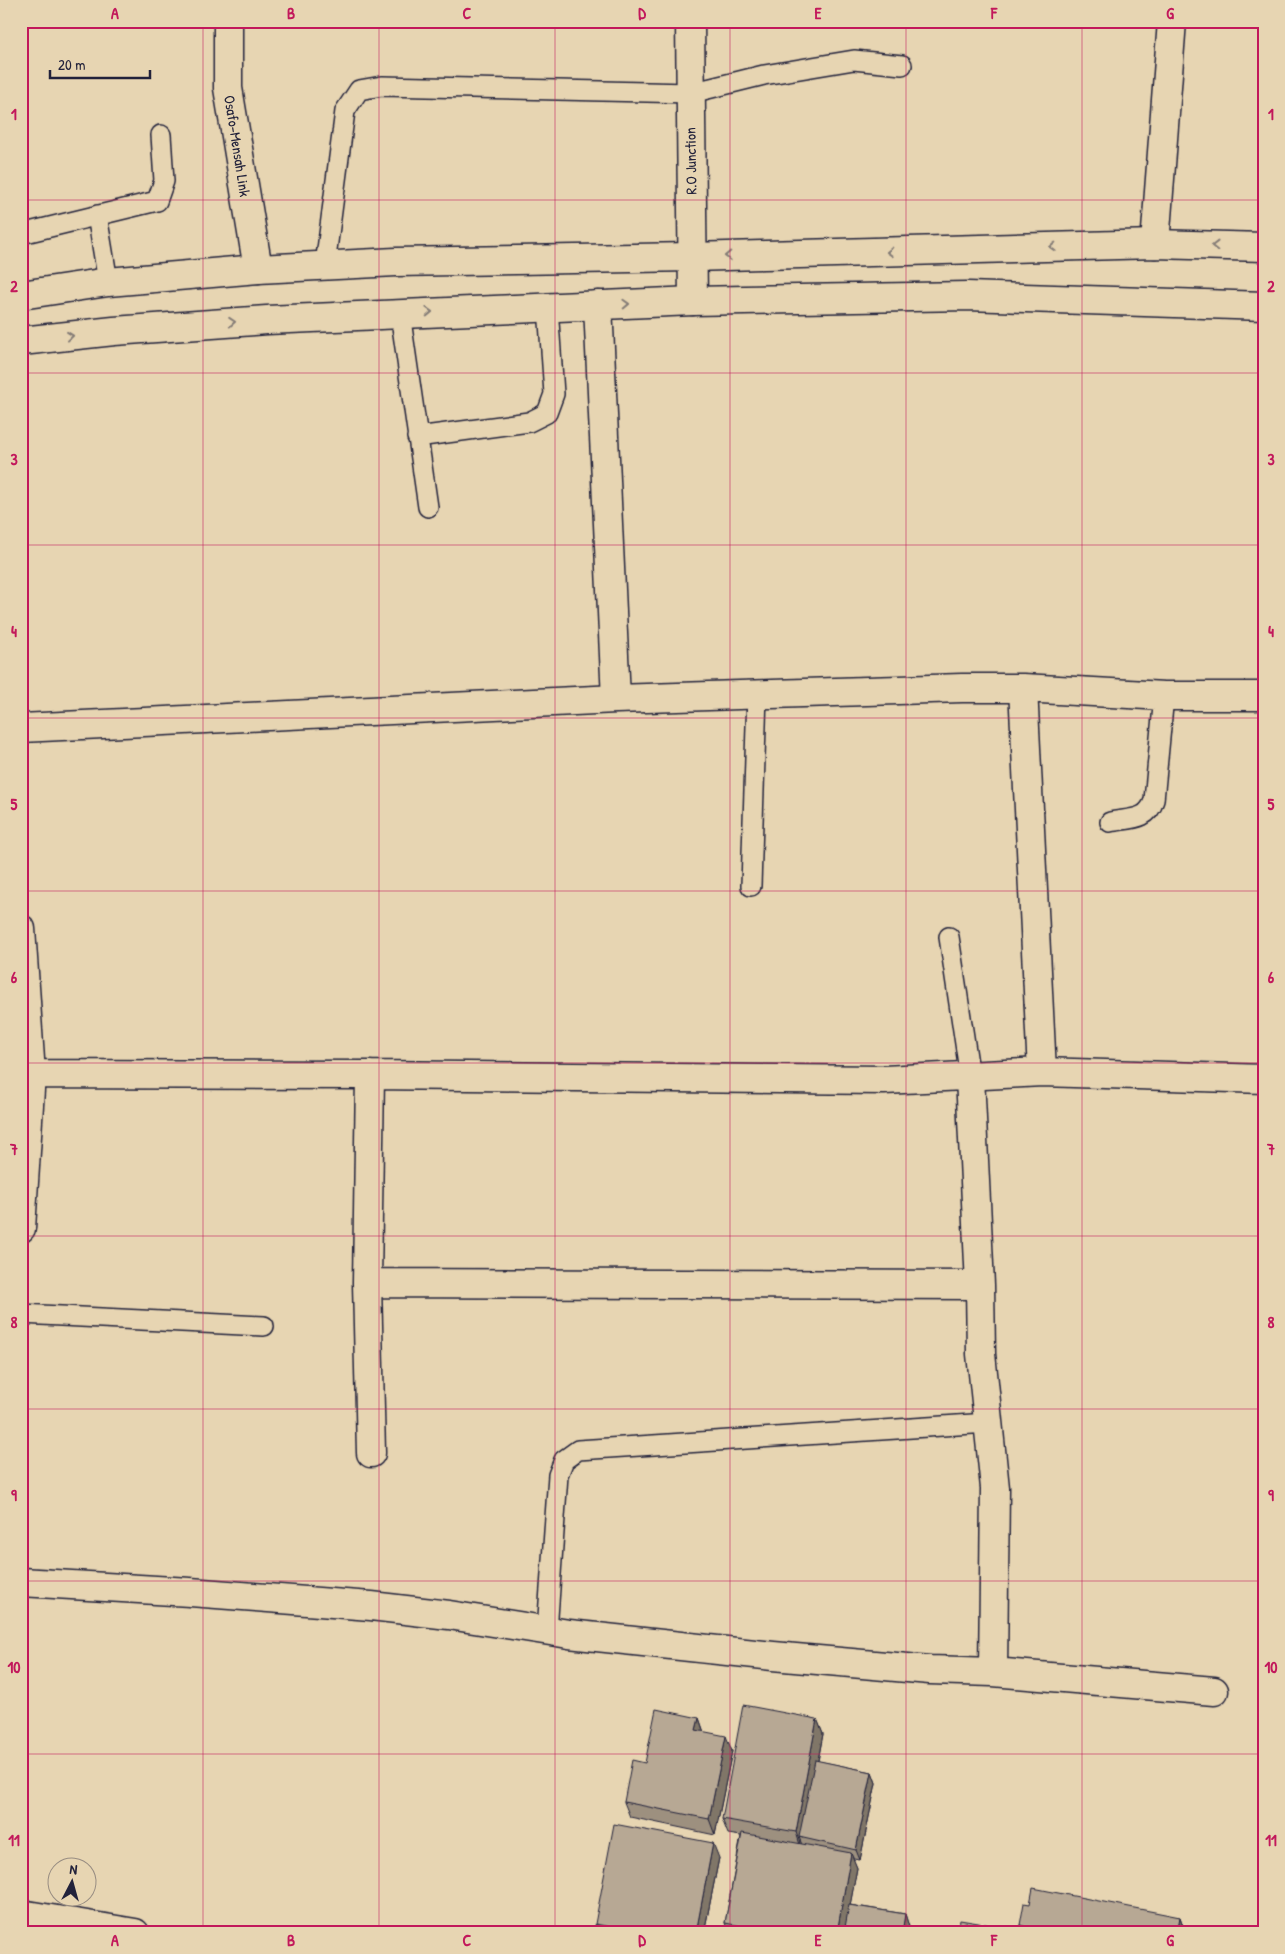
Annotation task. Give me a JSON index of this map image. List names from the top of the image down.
{
  "streets": {
    "street": ["Osafo-Mensah Link", "R.O Junction"]
  },
  "scale_bar": "20 m",
  "north": "top",
  "grid": {
    "columns": [
      "A",
      "B",
      "C",
      "D",
      "E",
      "F",
      "G"
    ],
    "rows": [
      "1",
      "2",
      "3",
      "4",
      "5",
      "6",
      "7",
      "8",
      "9",
      "10",
      "11"
    ]
  }
}
